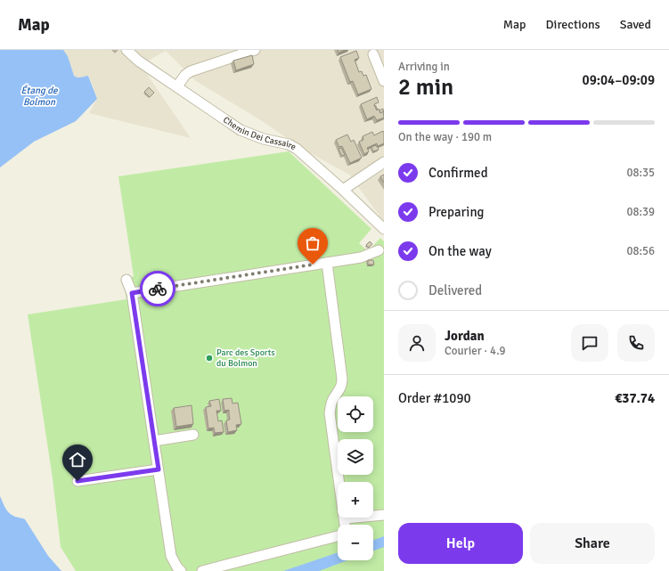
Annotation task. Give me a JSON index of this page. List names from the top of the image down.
{
  "streets": {
    "street": ["Chemin Dei Cassaire"]
  },
  "water": ["Étang de Bolmon"],
  "places": ["Parc des Sports du Bolmon"],
  "page": {
    "header": "Map",
    "nav": ["Map", "Directions", "Saved"],
    "heading": ["2 min", "Arriving in", "09:04–09:09"],
    "panel": [
      "Jordan",
      "Courier · 4.9",
      "Order #1090",
      "€37.74"
    ],
    "bar": "On the way · 190 m",
    "list": [
      ["Confirmed", "08:35"],
      ["Preparing", "08:39"],
      ["On the way", "08:56"],
      "Delivered"
    ],
    "map_buttons": ["+", "−"],
    "buttons": ["Help", "Share"]
  }
}
